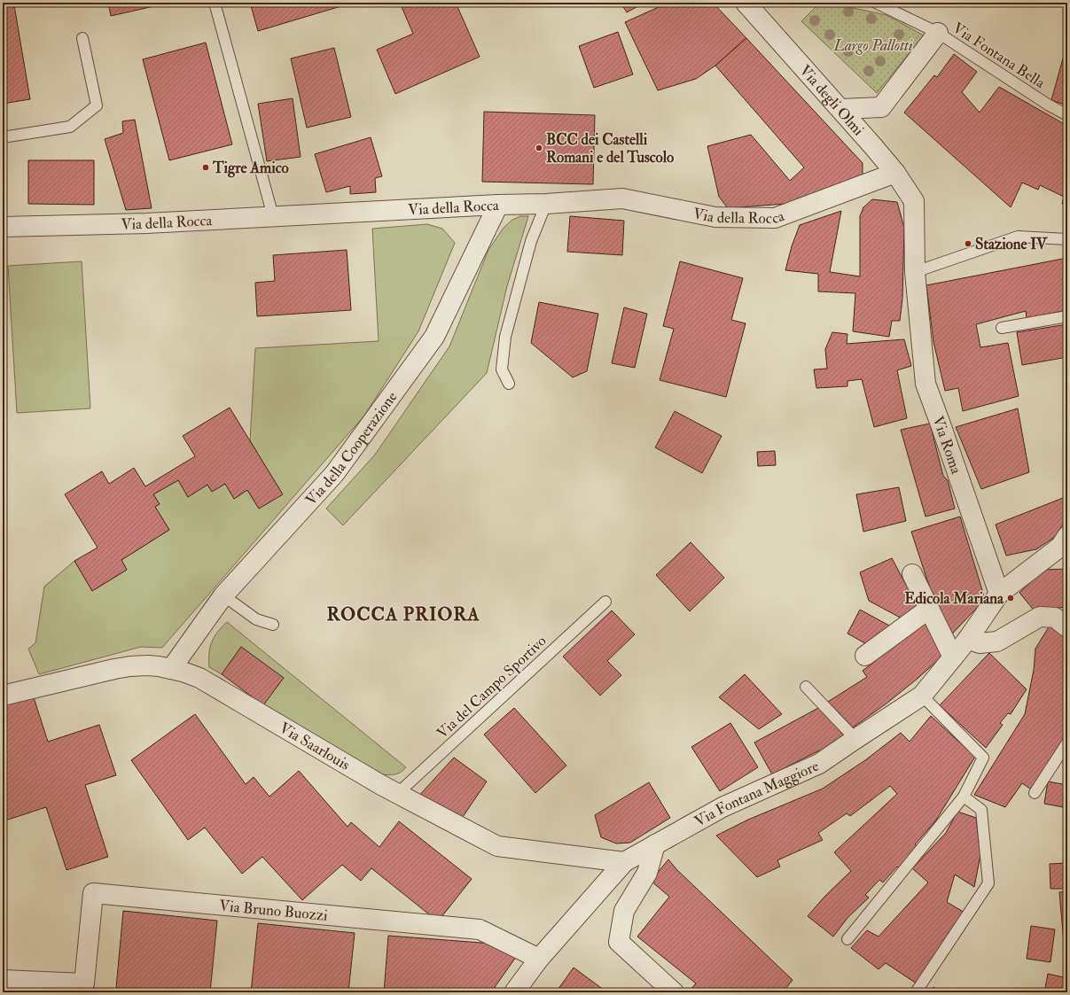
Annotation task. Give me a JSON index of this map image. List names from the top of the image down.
{
  "streets": {
    "street": [
      "Via degli Olmi",
      "Via della Rocca",
      "Via Roma",
      "Via della Cooperazione",
      "Via Saarlouis",
      "Via Fontana Maggiore",
      "Via Bruno Buozzi"
    ],
    "lane": ["Via Fontana Bella", "Via del Campo Sportivo"]
  },
  "crossings": [
    ["Via degli Olmi", "Via della Rocca"],
    ["Via degli Olmi", "Via Roma"],
    ["Via della Rocca", "Via della Cooperazione"],
    ["Via Roma", "Via Fontana Maggiore"],
    ["Via della Cooperazione", "Via Saarlouis"],
    ["Via del Campo Sportivo", "Via Saarlouis"],
    ["Via Saarlouis", "Via Fontana Maggiore"],
    ["Via Fontana Maggiore", "Via Bruno Buozzi"]
  ],
  "districts": ["ROCCA PRIORA"],
  "parks": ["Largo Pallotti"],
  "places": [
    "BCC dei Castelli Romani e del Tuscolo",
    "Tigre Amico",
    "Stazione IV",
    "Edicola Mariana"
  ]
}
